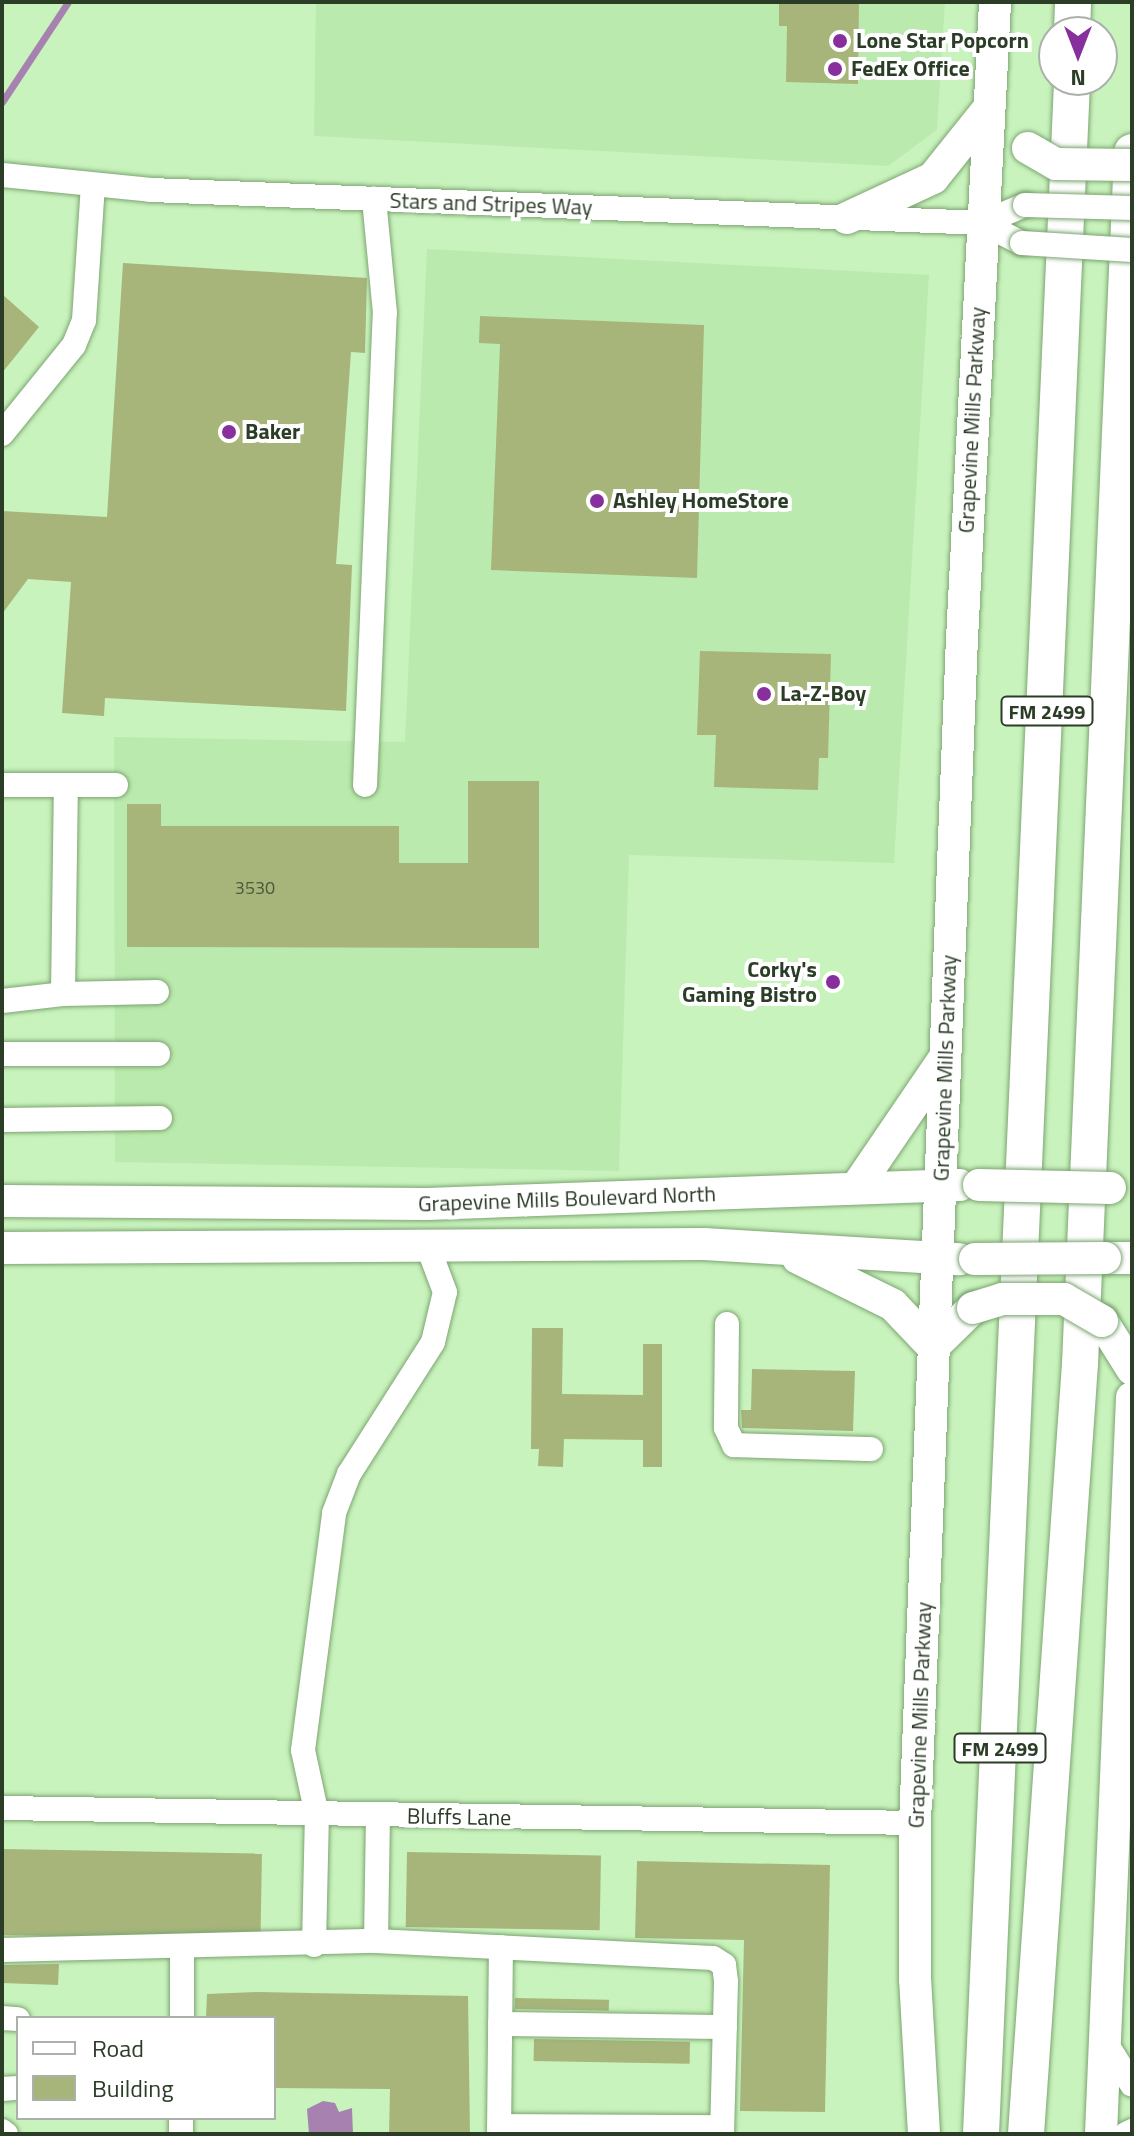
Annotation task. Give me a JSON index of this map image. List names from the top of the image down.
{
  "streets": {
    "highway": ["FM 2499"],
    "main road": ["Grapevine Mills Parkway", "Grapevine Mills Boulevard North"],
    "street": ["Stars and Stripes Way", "Bluffs Lane"]
  },
  "crossings": [
    ["Stars and Stripes Way", "Grapevine Mills Parkway"],
    ["Grapevine Mills Parkway", "Grapevine Mills Boulevard North"],
    ["Grapevine Mills Parkway", "Bluffs Lane"]
  ],
  "places": [
    "Lone Star Popcorn",
    "FedEx Office",
    "Baker",
    "Ashley HomeStore",
    "La-Z-Boy",
    "Corky's Gaming Bistro"
  ],
  "house_numbers": ["3530"],
  "legend": ["Road", "Building"],
  "north": "bottom"
}
